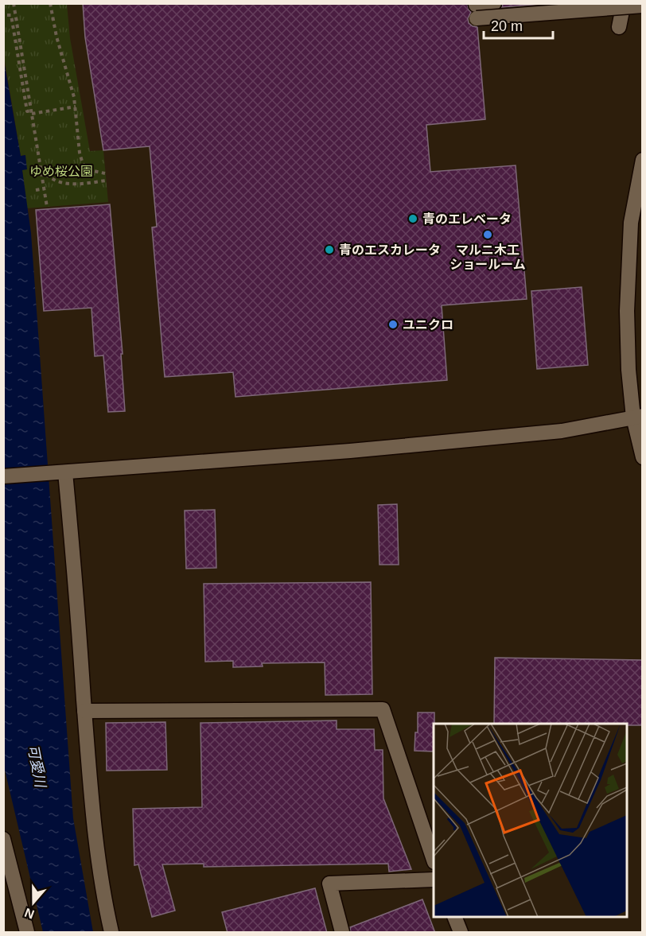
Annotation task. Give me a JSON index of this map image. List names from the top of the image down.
{
  "water": ["可愛川"],
  "parks": ["ゆめ桜公園"],
  "places": [
    "青のエレベータ",
    "マルニ木工 ショールーム",
    "青のエスカレータ",
    "ユニクロ"
  ],
  "scale_bar": "20 m",
  "north": "bottom"
}
